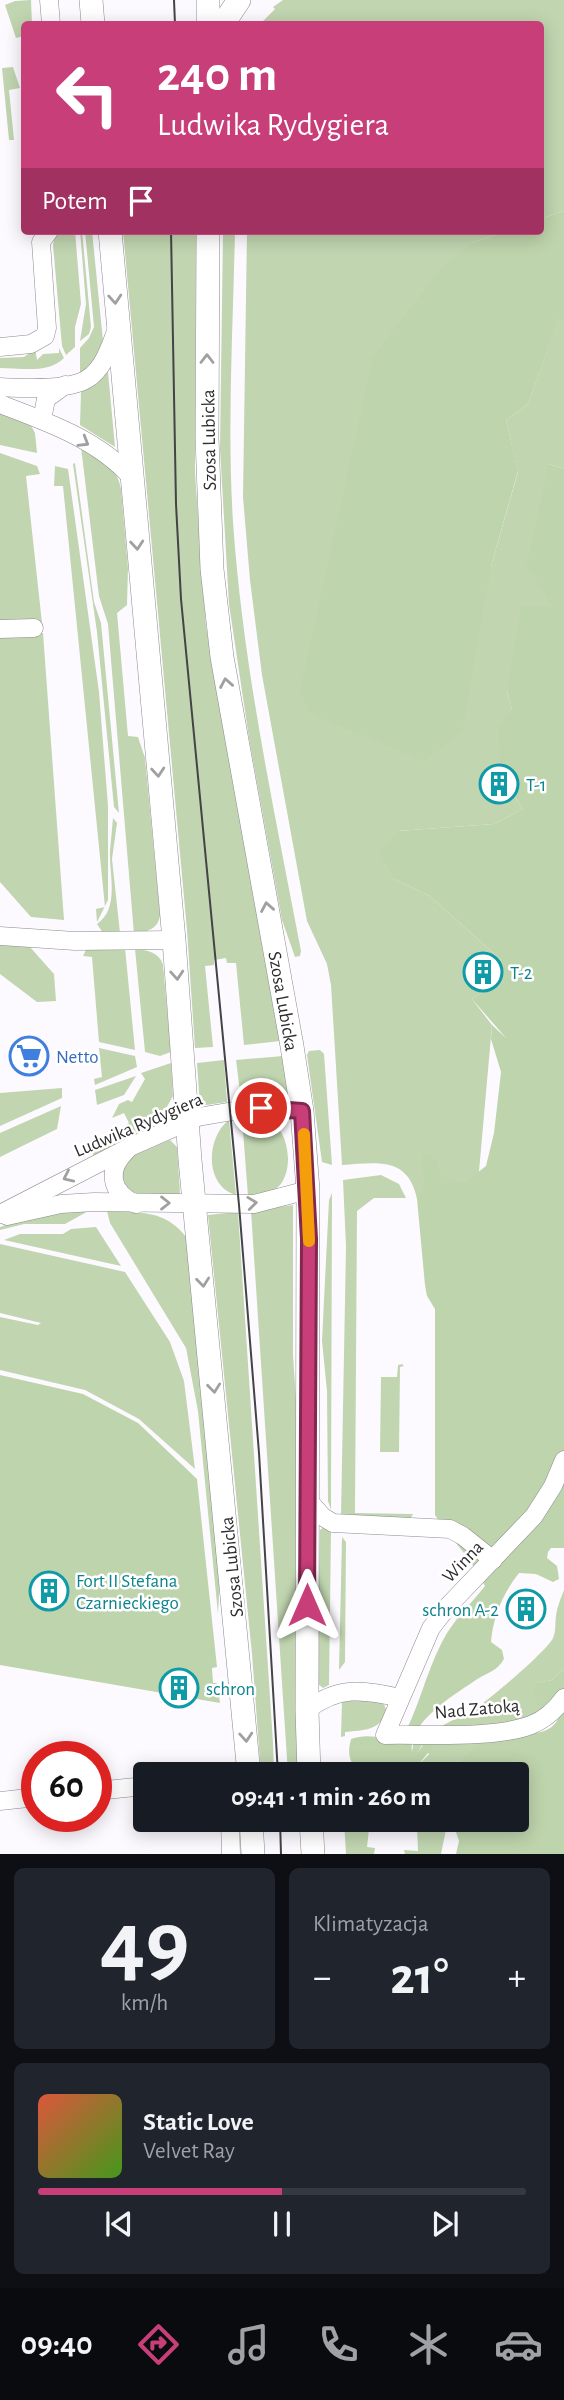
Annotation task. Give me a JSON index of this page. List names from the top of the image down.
{
  "streets": {
    "main road": ["Szosa Lubicka"],
    "street": ["Ludwika Rydygiera", "Winna", "Nad Zatoką"]
  },
  "crossings": [
    ["Szosa Lubicka", "Ludwika Rydygiera"],
    ["Winna", "Nad Zatoką"]
  ],
  "places": {
    "building": [
      "T-1",
      "T-2",
      "Fort II Stefana Czarnieckiego",
      "schron A-2",
      "schron"
    ],
    "supermarket": ["Netto"]
  },
  "page": {
    "turn": ["240 m", "Ludwika Rydygiera"],
    "then": "Potem",
    "limit": "60",
    "trip": "09:41 · 1 min · 260 m",
    "tile": [
      ["49", "km/h"],
      "Klimatyzacja"
    ],
    "heat": ["−", "21°", "+"],
    "song": ["Static Love", "Velvet Ray"],
    "tabs": "09:40"
  }
}
